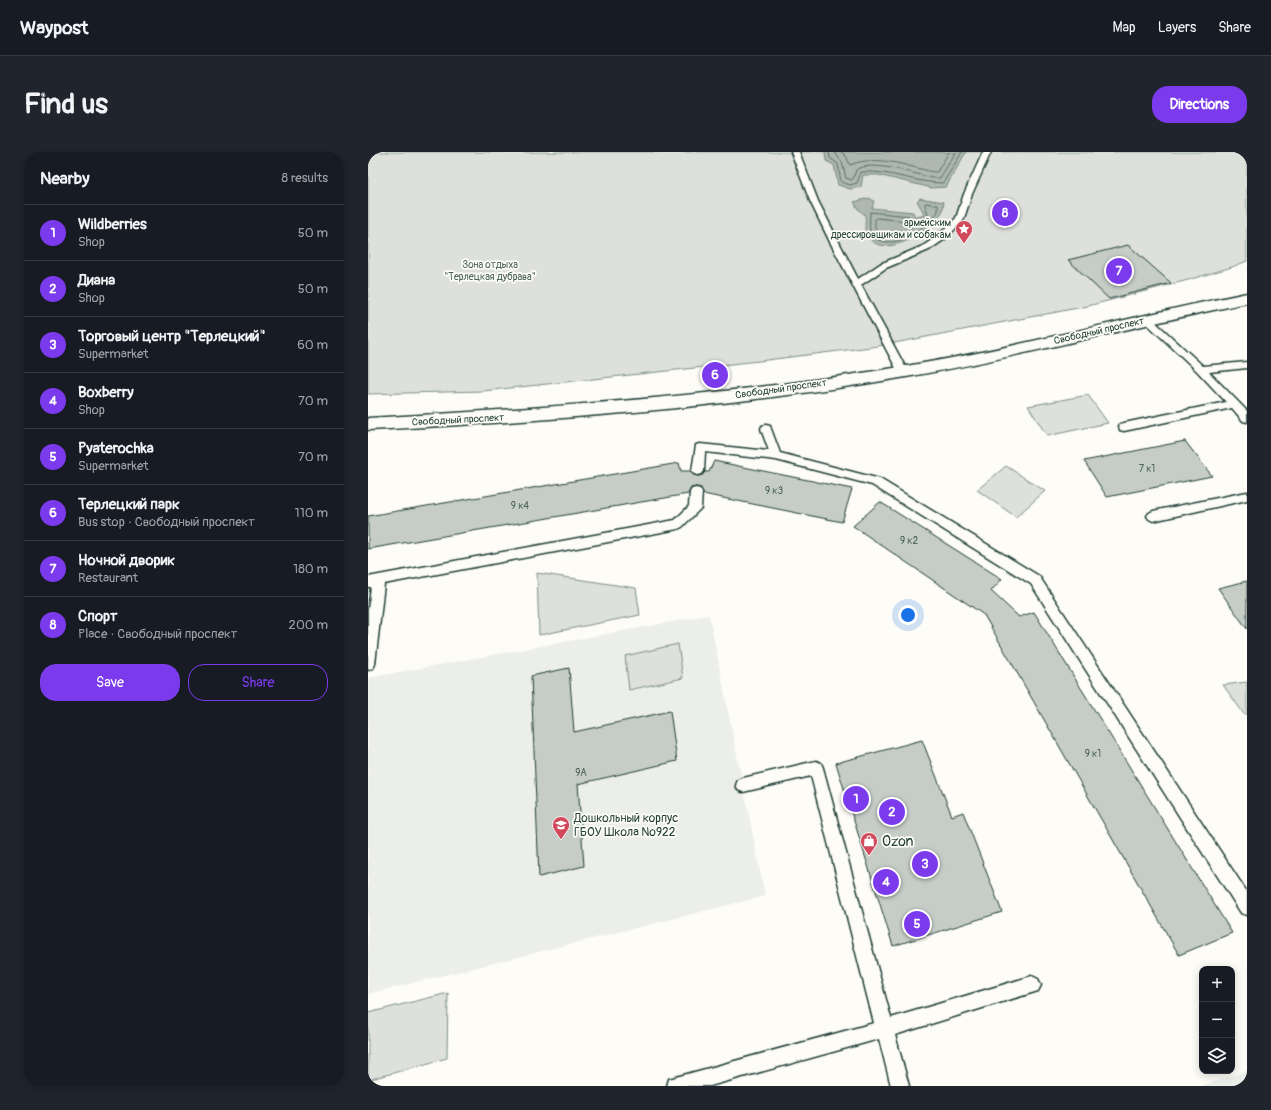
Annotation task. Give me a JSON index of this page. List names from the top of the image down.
{
  "streets": {
    "main road": ["Свободный проспект"]
  },
  "parks": ["Зона отдыха \"Терлецкая дубрава\""],
  "places": {
    "place": ["армейским дрессировщикам и собакам"],
    "school or university": ["Дошкольный корпус ГБОУ Школа №922"],
    "shop": ["Ozon"]
  },
  "house_numbers": [
    "7 к1",
    "9 к3",
    "9 к4",
    "9 к2",
    "9 к1",
    "9А"
  ],
  "page": {
    "header": "Waypost",
    "nav": ["Map", "Layers", "Share"],
    "buttons": [
      "Directions",
      ["Save", "Share"]
    ],
    "title": "Find us",
    "heading": ["Nearby", "8 results"],
    "pins": [
      "8",
      "7",
      "6",
      "1",
      "2",
      "3",
      "4",
      "5"
    ],
    "list": [
      {
        "mark": "1",
        "name": "Wildberries",
        "note": "Shop",
        "value": "50 m"
      },
      {
        "mark": "2",
        "name": "Диана",
        "note": "Shop",
        "value": "50 m"
      },
      {
        "mark": "3",
        "name": "Торговый центр \"Терлецкий\"",
        "note": "Supermarket",
        "value": "60 m"
      },
      {
        "mark": "4",
        "name": "Boxberry",
        "note": "Shop",
        "value": "70 m"
      },
      {
        "mark": "5",
        "name": "Pyaterochka",
        "note": "Supermarket",
        "value": "70 m"
      },
      {
        "mark": "6",
        "name": "Терлецкий парк",
        "note": "Bus stop · Свободный проспект",
        "value": "110 m"
      },
      {
        "mark": "7",
        "name": "Ночной дворик",
        "note": "Restaurant",
        "value": "180 m"
      },
      {
        "mark": "8",
        "name": "Спорт",
        "note": "Place · Свободный проспект",
        "value": "200 m"
      }
    ],
    "map_buttons": ["+", "−"]
  }
}
